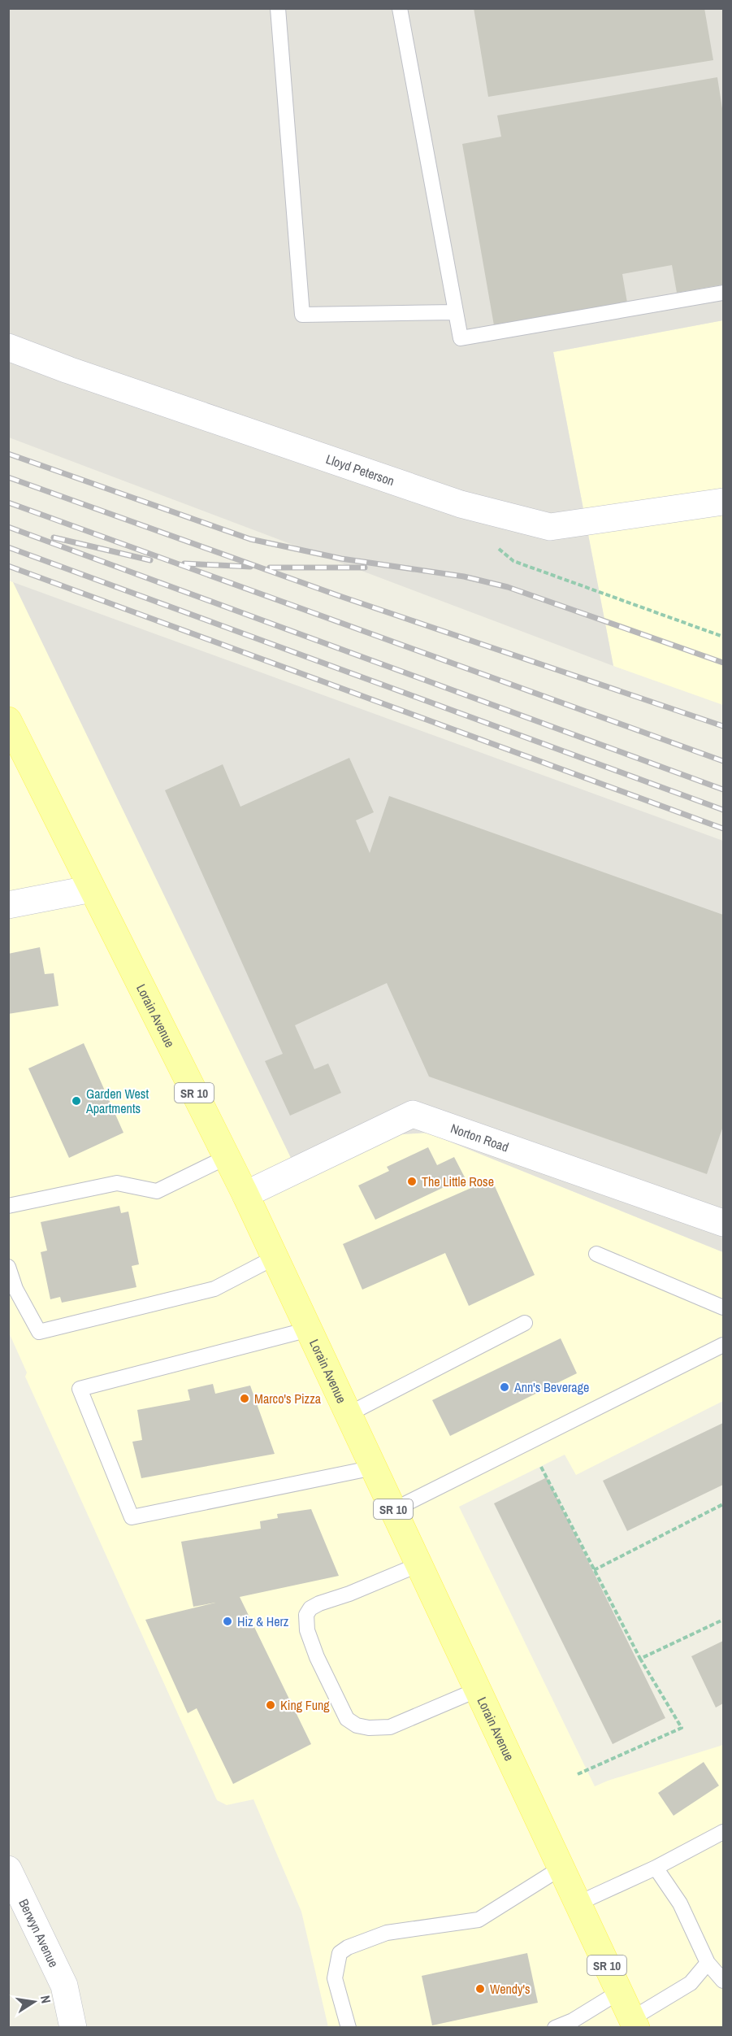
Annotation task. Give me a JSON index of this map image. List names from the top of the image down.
{
  "streets": {
    "main road": ["Lorain Avenue", "SR 10"],
    "street": ["Lloyd Peterson", "Norton Road", "Berwyn Avenue"]
  },
  "crossings": [
    ["Lorain Avenue", "Norton Road"]
  ],
  "places": [
    "Garden West Apartments",
    "The Little Rose",
    "Ann's Beverage",
    "Marco's Pizza",
    "Hiz & Herz",
    "King Fung",
    "Wendy's"
  ],
  "north": "right"
}
